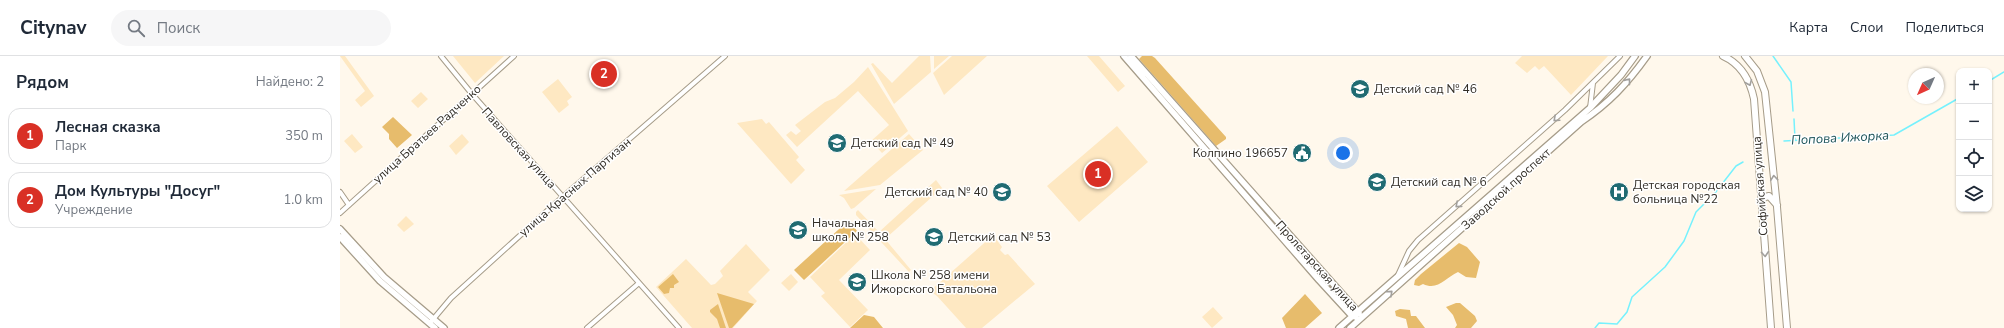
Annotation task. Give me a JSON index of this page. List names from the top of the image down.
{
  "streets": {
    "main road": ["Софийская улица", "Заводской проспект", "Пролетарская улица"],
    "street": ["улица Братьев Радченко", "Павловская улица", "улица Красных Партизан"]
  },
  "crossings": [
    ["улица Братьев Радченко", "Павловская улица"],
    ["Павловская улица", "улица Красных Партизан"],
    ["Заводской проспект", "Пролетарская улица"]
  ],
  "water": ["Попова Ижорка"],
  "places": {
    "school or university": [
      "Детский сад № 46",
      "Детский сад № 49",
      "Детский сад № 6",
      "Детский сад № 40",
      "Начальная школа № 258",
      "Детский сад № 53",
      "Школа № 258 имени Ижорского Батальона"
    ],
    "public building": ["Колпино 196657"],
    "hospital": ["Детская городская больница №22"]
  },
  "north": "bottom left",
  "page": {
    "header": "Citynav",
    "search": "Поиск",
    "nav": ["Карта", "Слои", "Поделиться"],
    "heading": ["Рядом", "Найдено: 2"],
    "pins": ["2", "1"],
    "map_buttons": ["+", "−"],
    "list": [
      {
        "mark": "1",
        "name": "Лесная сказка",
        "note": "Парк",
        "value": "350 m"
      },
      {
        "mark": "2",
        "name": "Дом Культуры \"Досуг\"",
        "note": "Учреждение",
        "value": "1.0 km"
      }
    ]
  }
}
